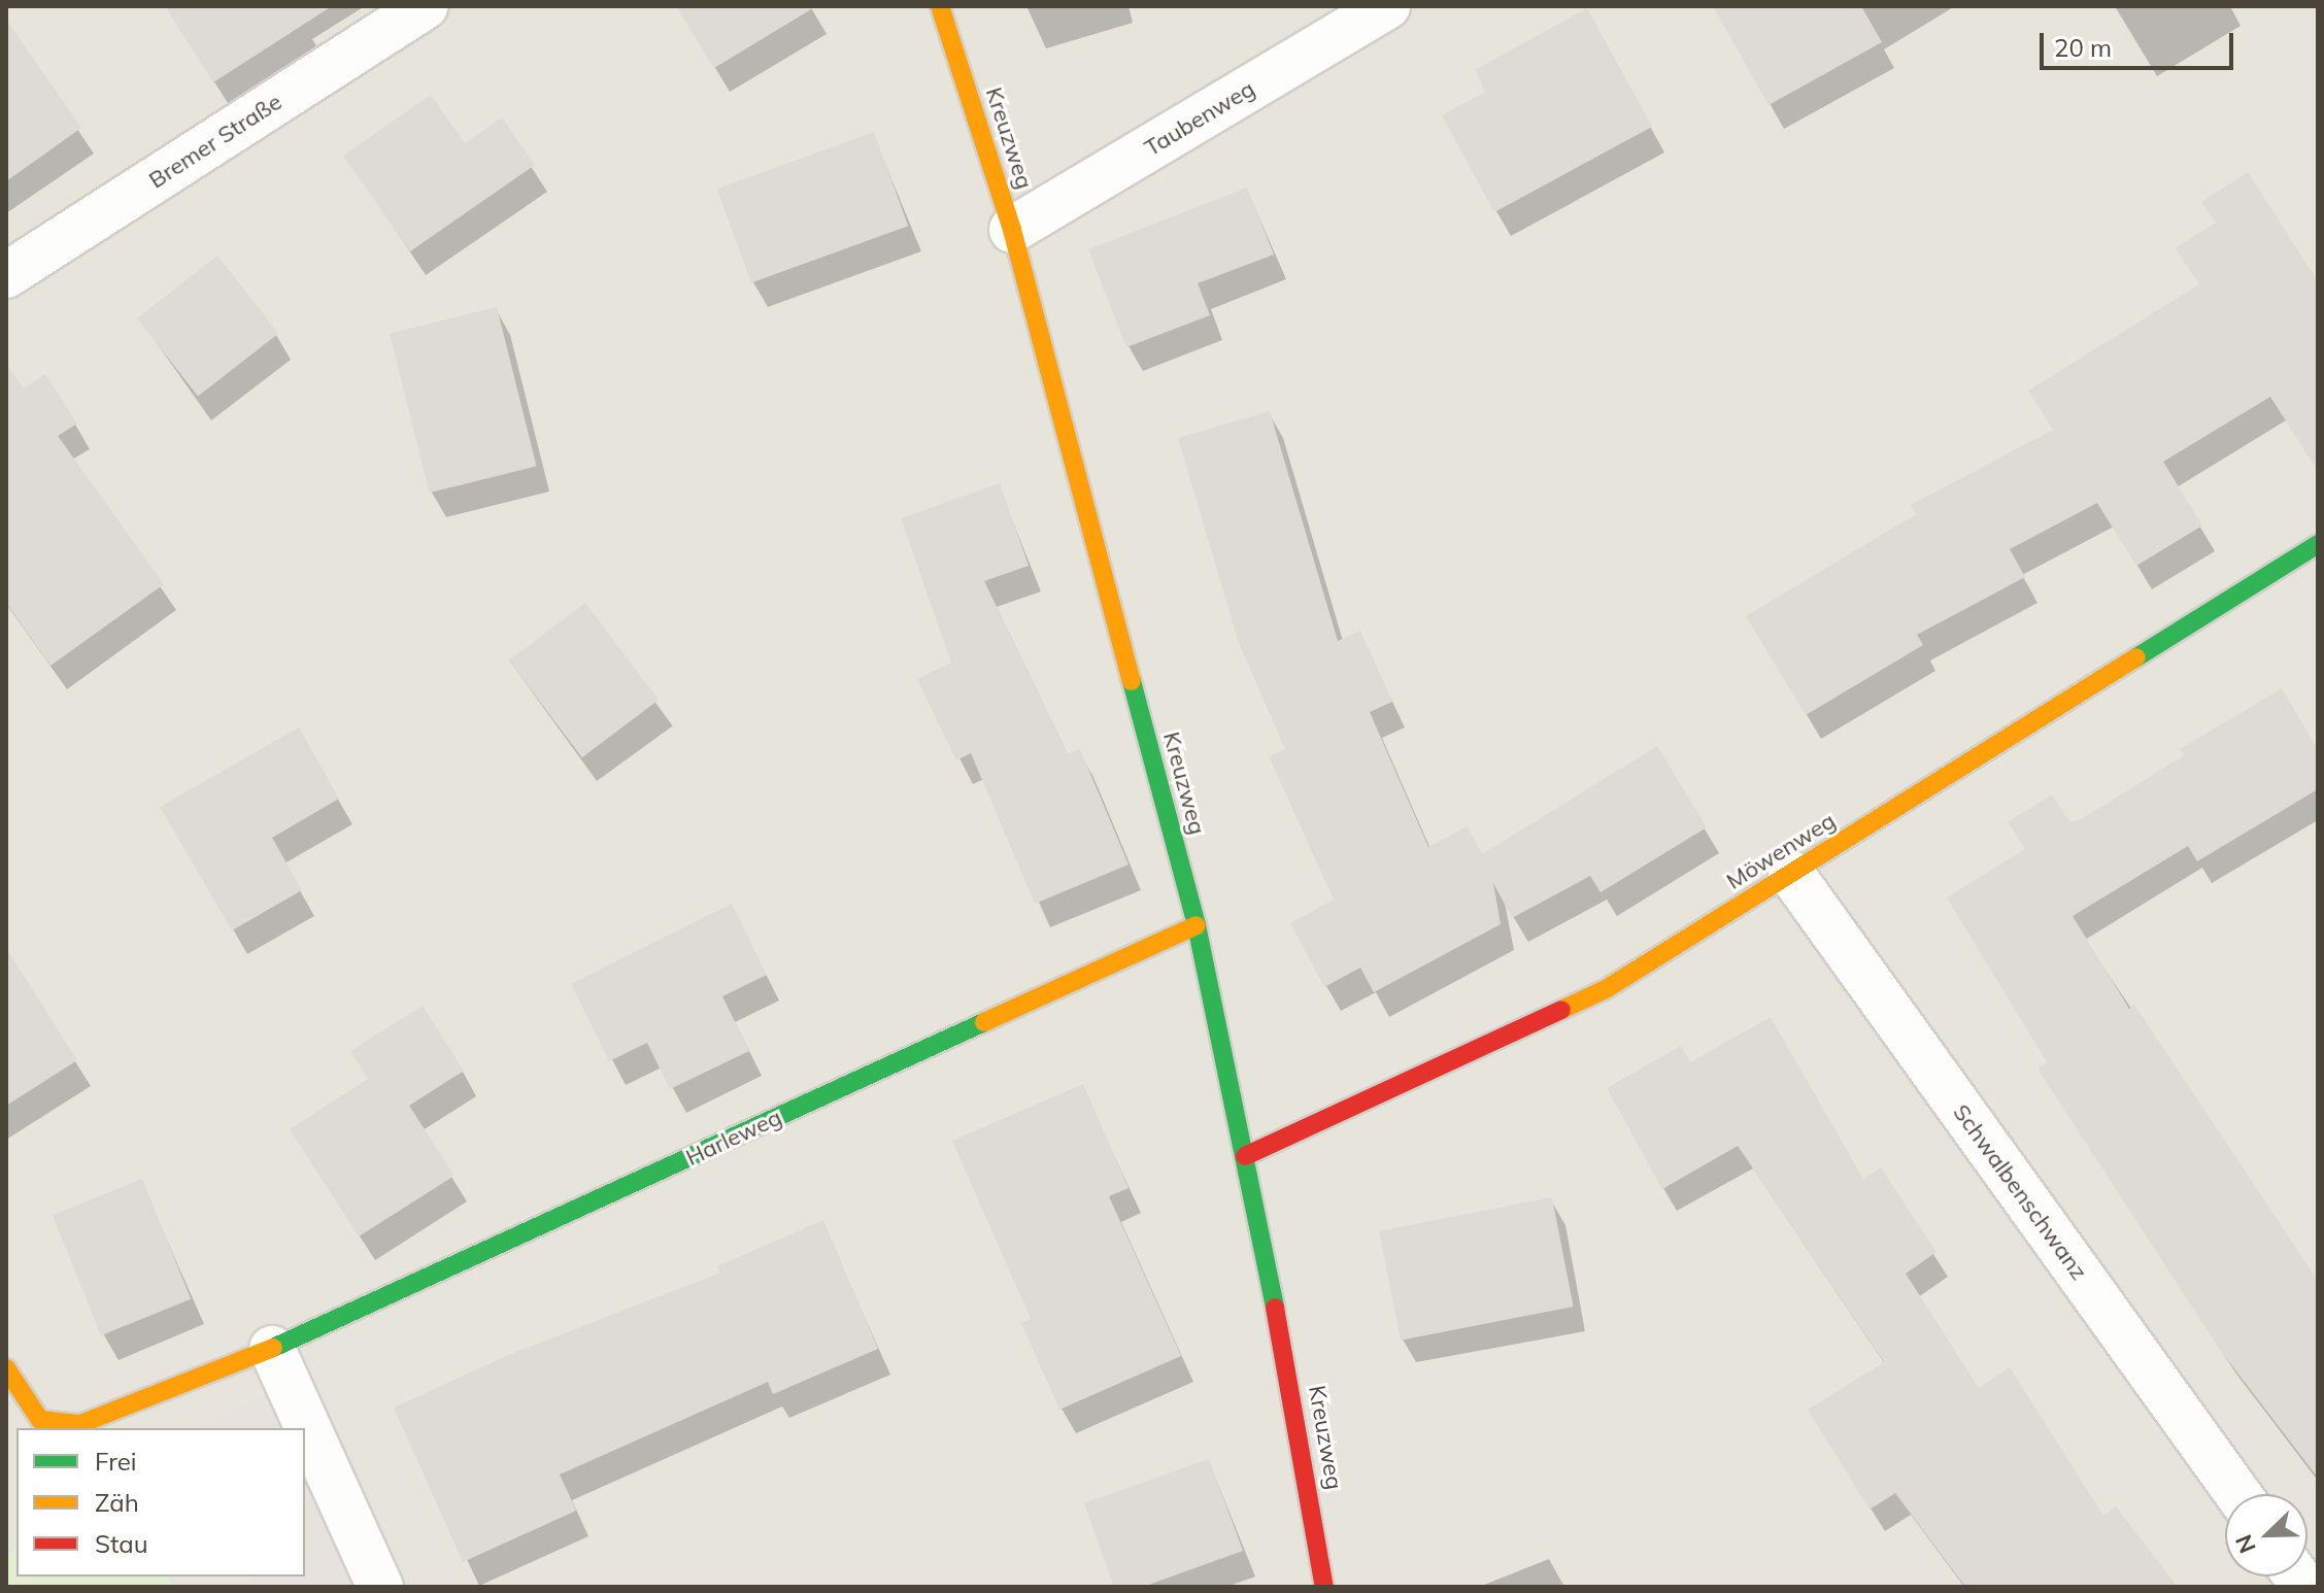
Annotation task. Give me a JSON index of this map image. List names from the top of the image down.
{
  "streets": {
    "street": [
      "Taubenweg",
      "Kreuzweg",
      "Bremer Straße",
      "Möwenweg",
      "Harleweg",
      "Schwalbenschwanz"
    ]
  },
  "crossings": [
    ["Taubenweg", "Kreuzweg"],
    ["Kreuzweg", "Möwenweg"],
    ["Kreuzweg", "Harleweg"],
    ["Möwenweg", "Schwalbenschwanz"]
  ],
  "legend": ["Frei", "Zäh", "Stau"],
  "scale_bar": "20 m",
  "north": "bottom left"
}
